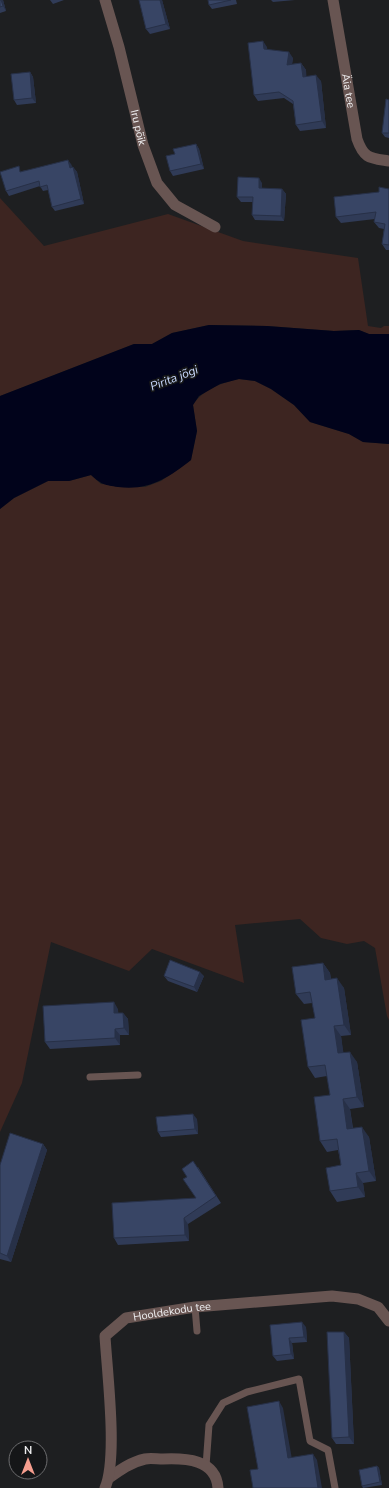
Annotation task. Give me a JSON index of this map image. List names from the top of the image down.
{
  "streets": {
    "street": ["Äia tee", "Iru põik", "Hooldekodu tee"]
  },
  "water": ["Pirita jõgi"],
  "north": "top"
}
